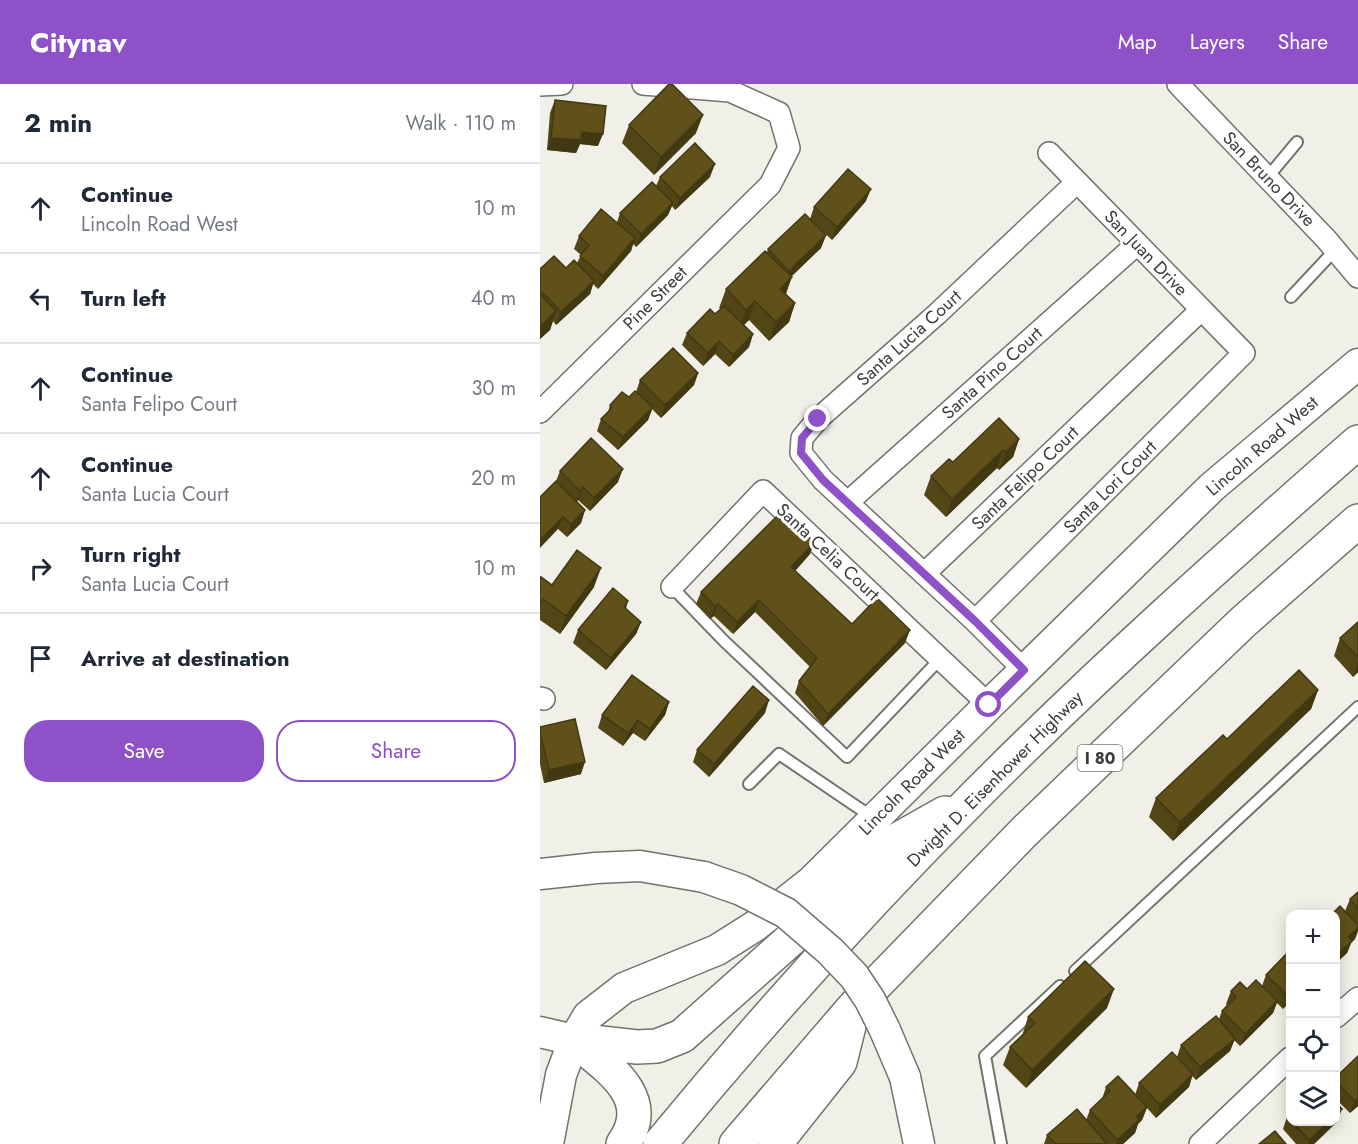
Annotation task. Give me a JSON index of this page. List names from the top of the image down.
{
  "streets": {
    "highway": ["I 80", "Dwight D. Eisenhower Highway"],
    "street": [
      "San Bruno Drive",
      "San Juan Drive",
      "Pine Street",
      "Santa Lucia Court",
      "Santa Pino Court",
      "Lincoln Road West",
      "Santa Felipo Court",
      "Santa Lori Court",
      "Santa Celia Court"
    ]
  },
  "crossings": [
    ["San Juan Drive", "Santa Lucia Court"],
    ["San Juan Drive", "Santa Pino Court"],
    ["San Juan Drive", "Santa Felipo Court"],
    ["San Juan Drive", "Santa Lori Court"],
    ["Santa Lucia Court", "Santa Pino Court"],
    ["Lincoln Road West", "Santa Celia Court"]
  ],
  "page": {
    "header": "Citynav",
    "nav": ["Map", "Layers", "Share"],
    "heading": ["2 min", "Walk · 110 m"],
    "list": [
      ["Continue", "Lincoln Road West", "10 m"],
      ["Turn left", "40 m"],
      ["Continue", "Santa Felipo Court", "30 m"],
      ["Continue", "Santa Lucia Court", "20 m"],
      ["Turn right", "Santa Lucia Court", "10 m"],
      "Arrive at destination"
    ],
    "buttons": ["Save", "Share"],
    "map_buttons": ["+", "−"]
  }
}
